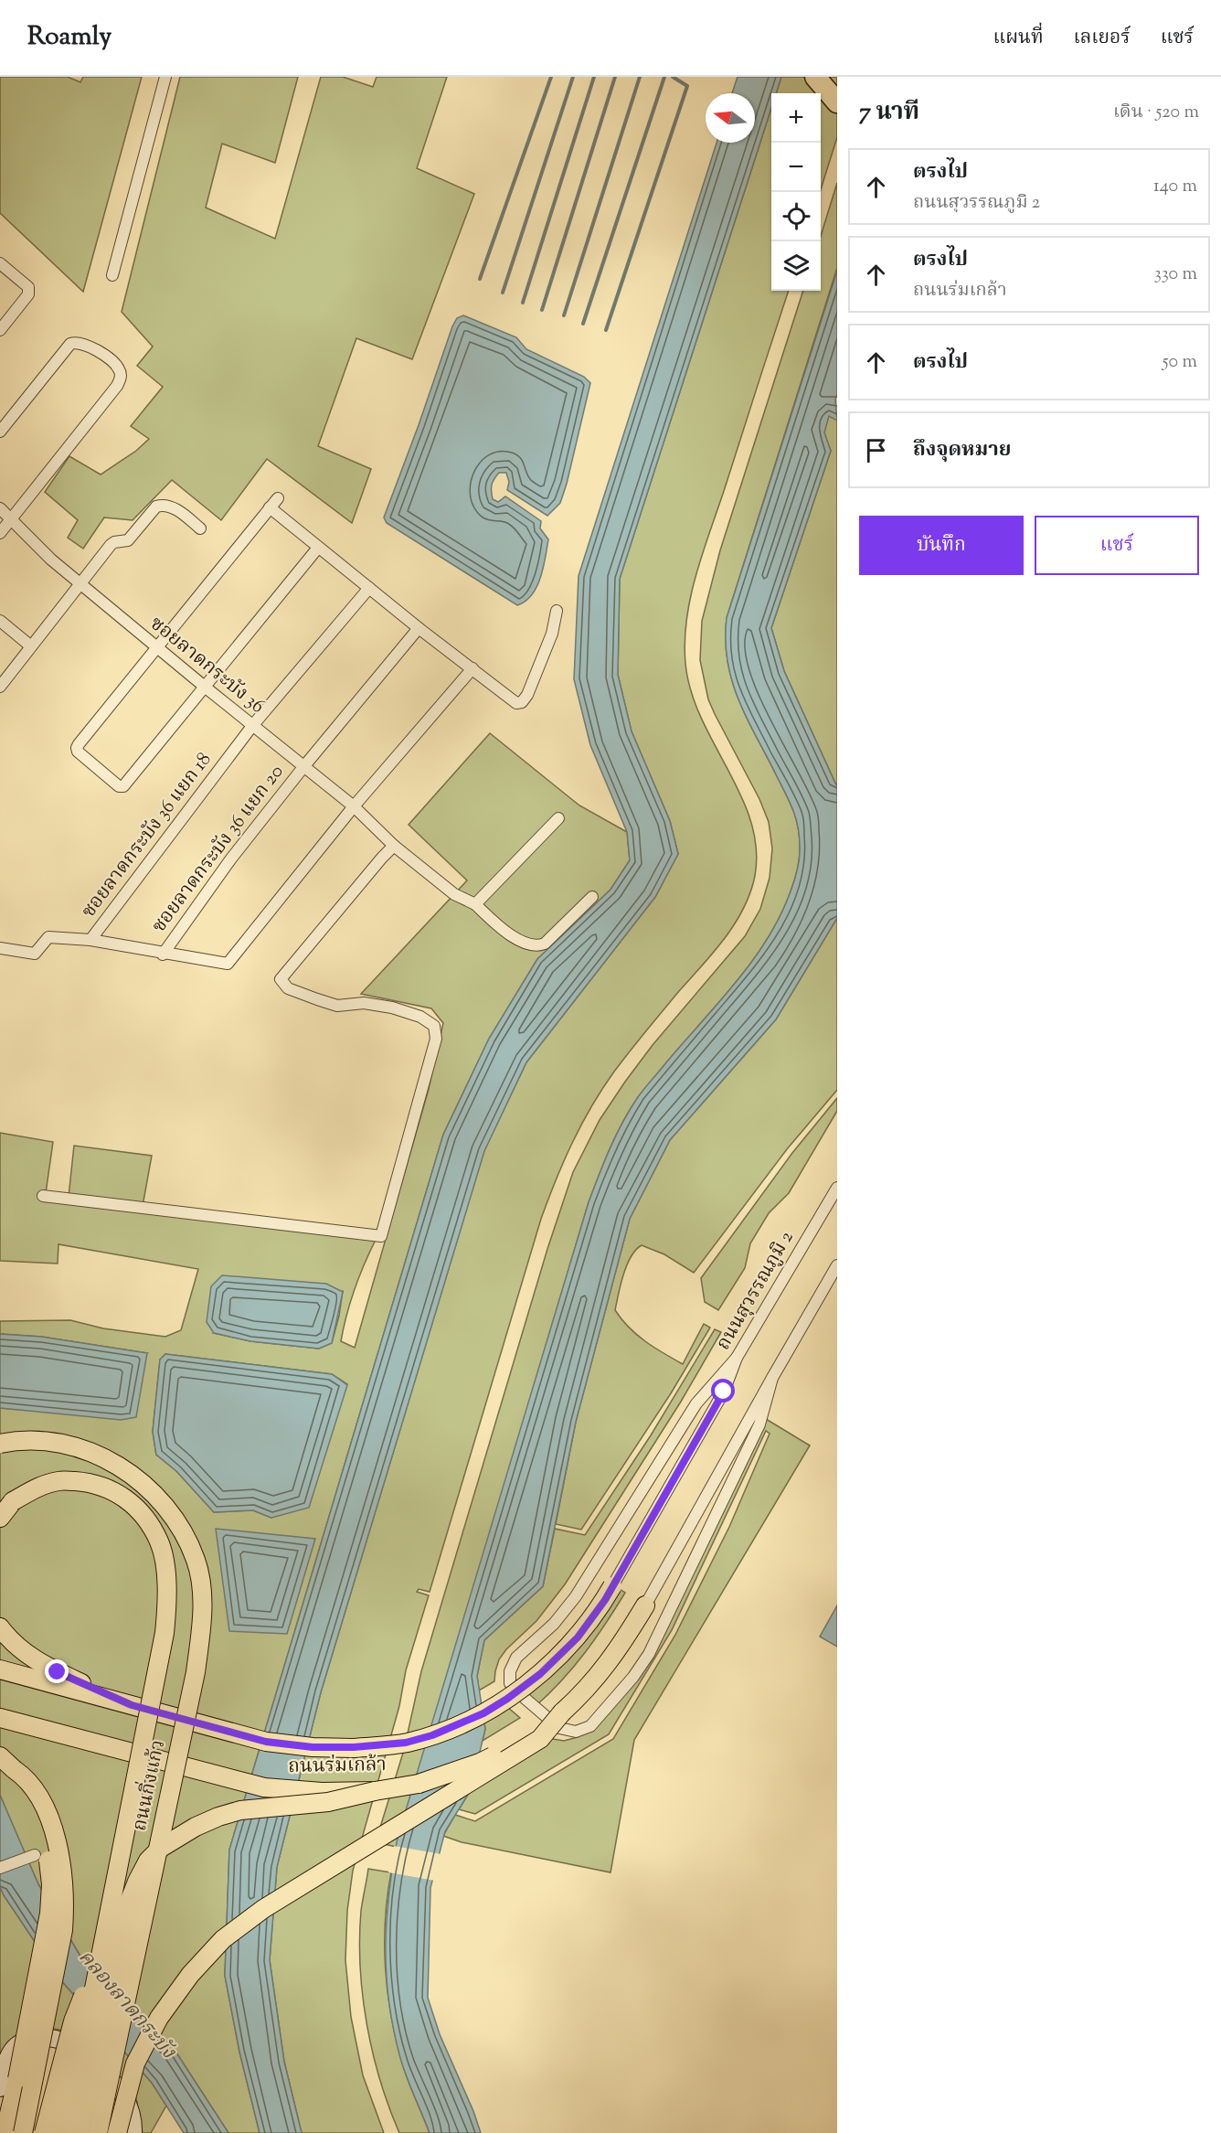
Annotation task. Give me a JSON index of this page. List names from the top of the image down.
{
  "streets": {
    "main road": ["ถนนร่มเกล้า", "ถนนกิ่งแก้ว"],
    "street": [
      "ซอยลาดกระบัง 36",
      "ซอยลาดกระบัง 36 แยก 18",
      "ซอยลาดกระบัง 36 แยก 20",
      "ถนนสุวรรณภูมิ 2"
    ]
  },
  "crossings": [
    ["ซอยลาดกระบัง 36", "ซอยลาดกระบัง 36 แยก 18"],
    ["ซอยลาดกระบัง 36", "ซอยลาดกระบัง 36 แยก 20"],
    ["ถนนสุวรรณภูมิ 2", "ถนนร่มเกล้า"]
  ],
  "water": ["คลองลาดกระบัง"],
  "north": "left",
  "page": {
    "header": "Roamly",
    "nav": ["แผนที่", "เลเยอร์", "แชร์"],
    "heading": ["7 นาที", "เดิน · 520 m"],
    "map_buttons": ["+", "−"],
    "list": [
      ["ตรงไป", "ถนนสุวรรณภูมิ 2", "140 m"],
      ["ตรงไป", "ถนนร่มเกล้า", "330 m"],
      ["ตรงไป", "50 m"],
      "ถึงจุดหมาย"
    ],
    "buttons": ["บันทึก", "แชร์"]
  }
}
